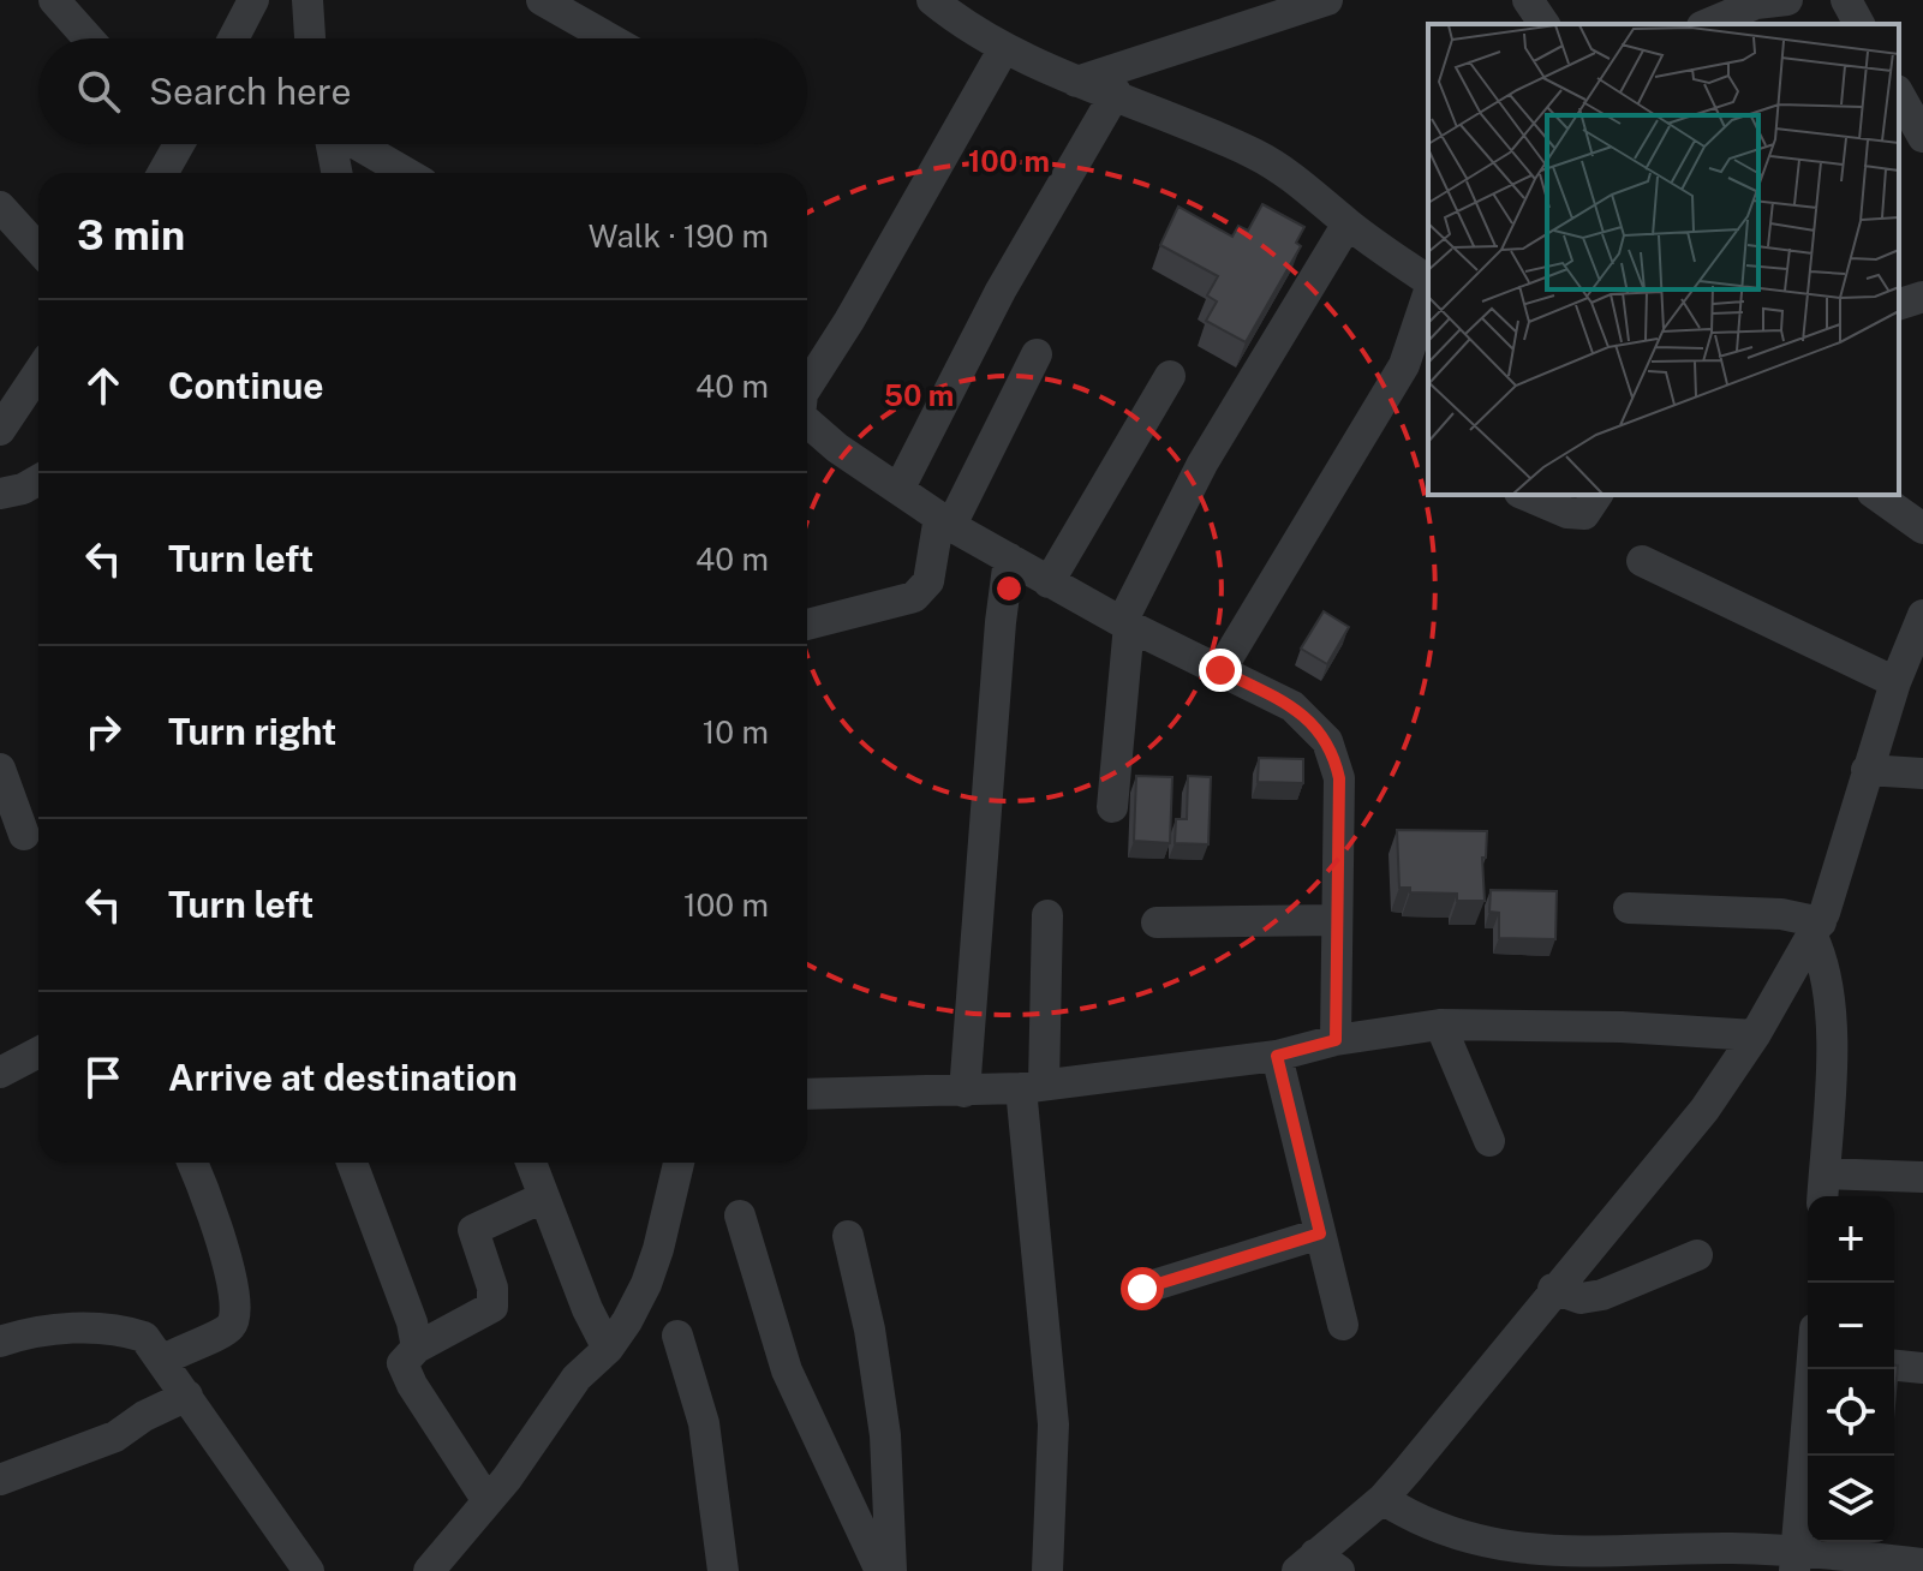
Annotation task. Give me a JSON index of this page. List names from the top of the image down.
{
  "page": {
    "search": "Search here",
    "heading": ["3 min", "Walk · 190 m"],
    "list": [
      ["Continue", "40 m"],
      ["Turn left", "40 m"],
      ["Turn right", "10 m"],
      ["Turn left", "100 m"],
      "Arrive at destination"
    ],
    "map_buttons": ["+", "−"]
  },
  "rings": ["100 m", "50 m"]
}
